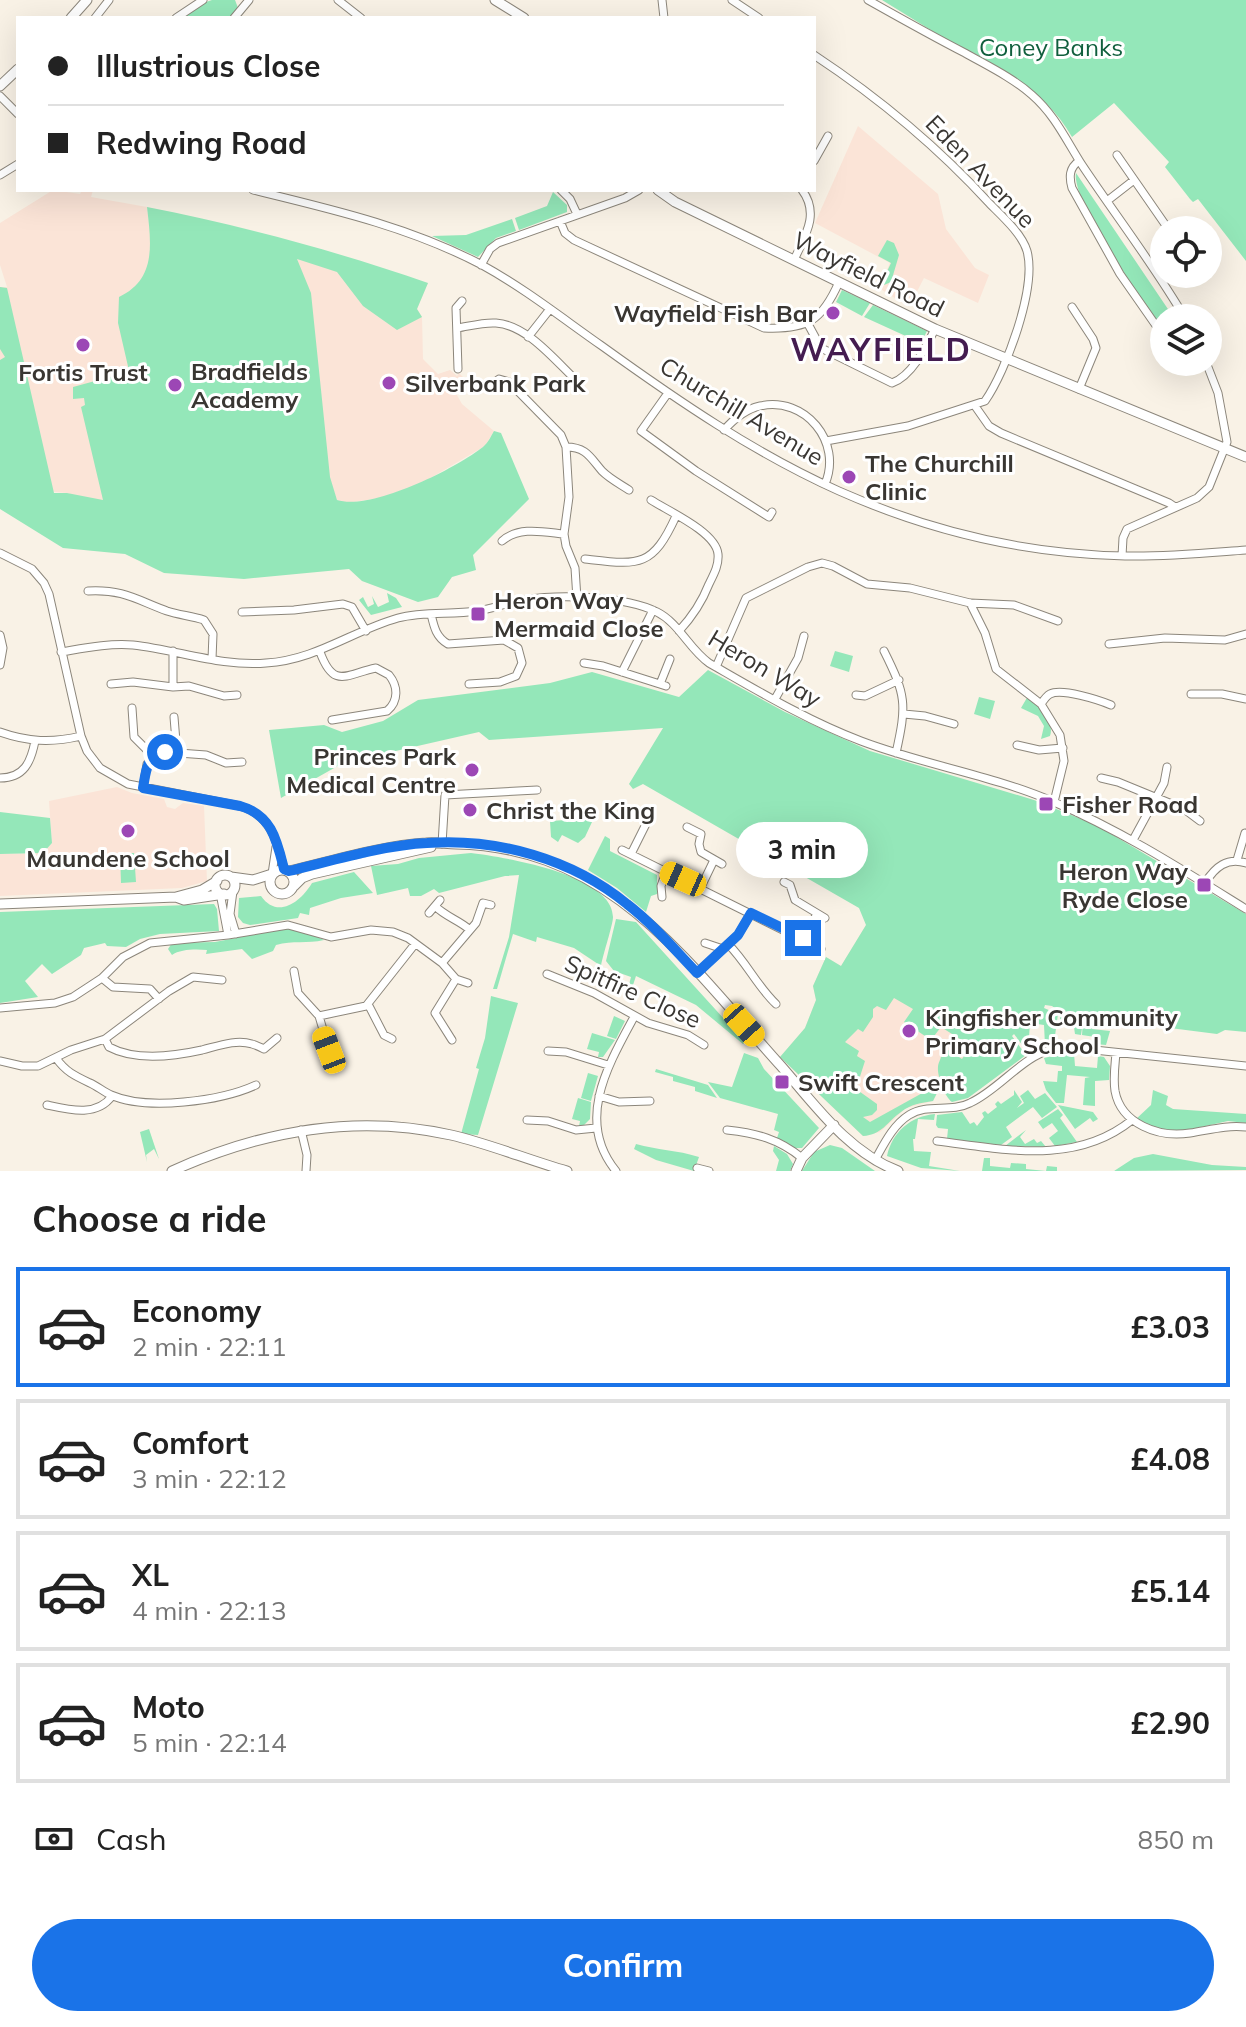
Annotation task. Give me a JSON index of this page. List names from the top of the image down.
{
  "streets": {
    "street": [
      "Eden Avenue",
      "Wayfield Road",
      "Churchill Avenue",
      "Heron Way",
      "Spitfire Close"
    ]
  },
  "crossings": [
    ["Eden Avenue", "Wayfield Road"]
  ],
  "districts": ["WAYFIELD"],
  "parks": ["Coney Banks"],
  "places": {
    "other": [
      "Wayfield Fish Bar",
      "Fortis Trust",
      "Silverbank Park",
      "Bradfields Academy",
      "The Churchill Clinic",
      "Princes Park Medical Centre",
      "Christ the King",
      "Maundene School",
      "Kingfisher Community Primary School"
    ],
    "transit": [
      "Heron Way Mermaid Close",
      "Fisher Road",
      "Heron Way Ryde Close",
      "Swift Crescent"
    ]
  },
  "page": {
    "banner": ["Illustrious Close", "Redwing Road"],
    "bubble": "3 min",
    "heading": "Choose a ride",
    "list": [
      {
        "name": "Economy",
        "note": "2 min · 22:11",
        "value": "£3.03"
      },
      {
        "name": "Comfort",
        "note": "3 min · 22:12",
        "value": "£4.08"
      },
      {
        "name": "XL",
        "note": "4 min · 22:13",
        "value": "£5.14"
      },
      {
        "name": "Moto",
        "note": "5 min · 22:14",
        "value": "£2.90"
      }
    ],
    "pay": ["Cash", "850 m"],
    "buttons": "Confirm"
  }
}
